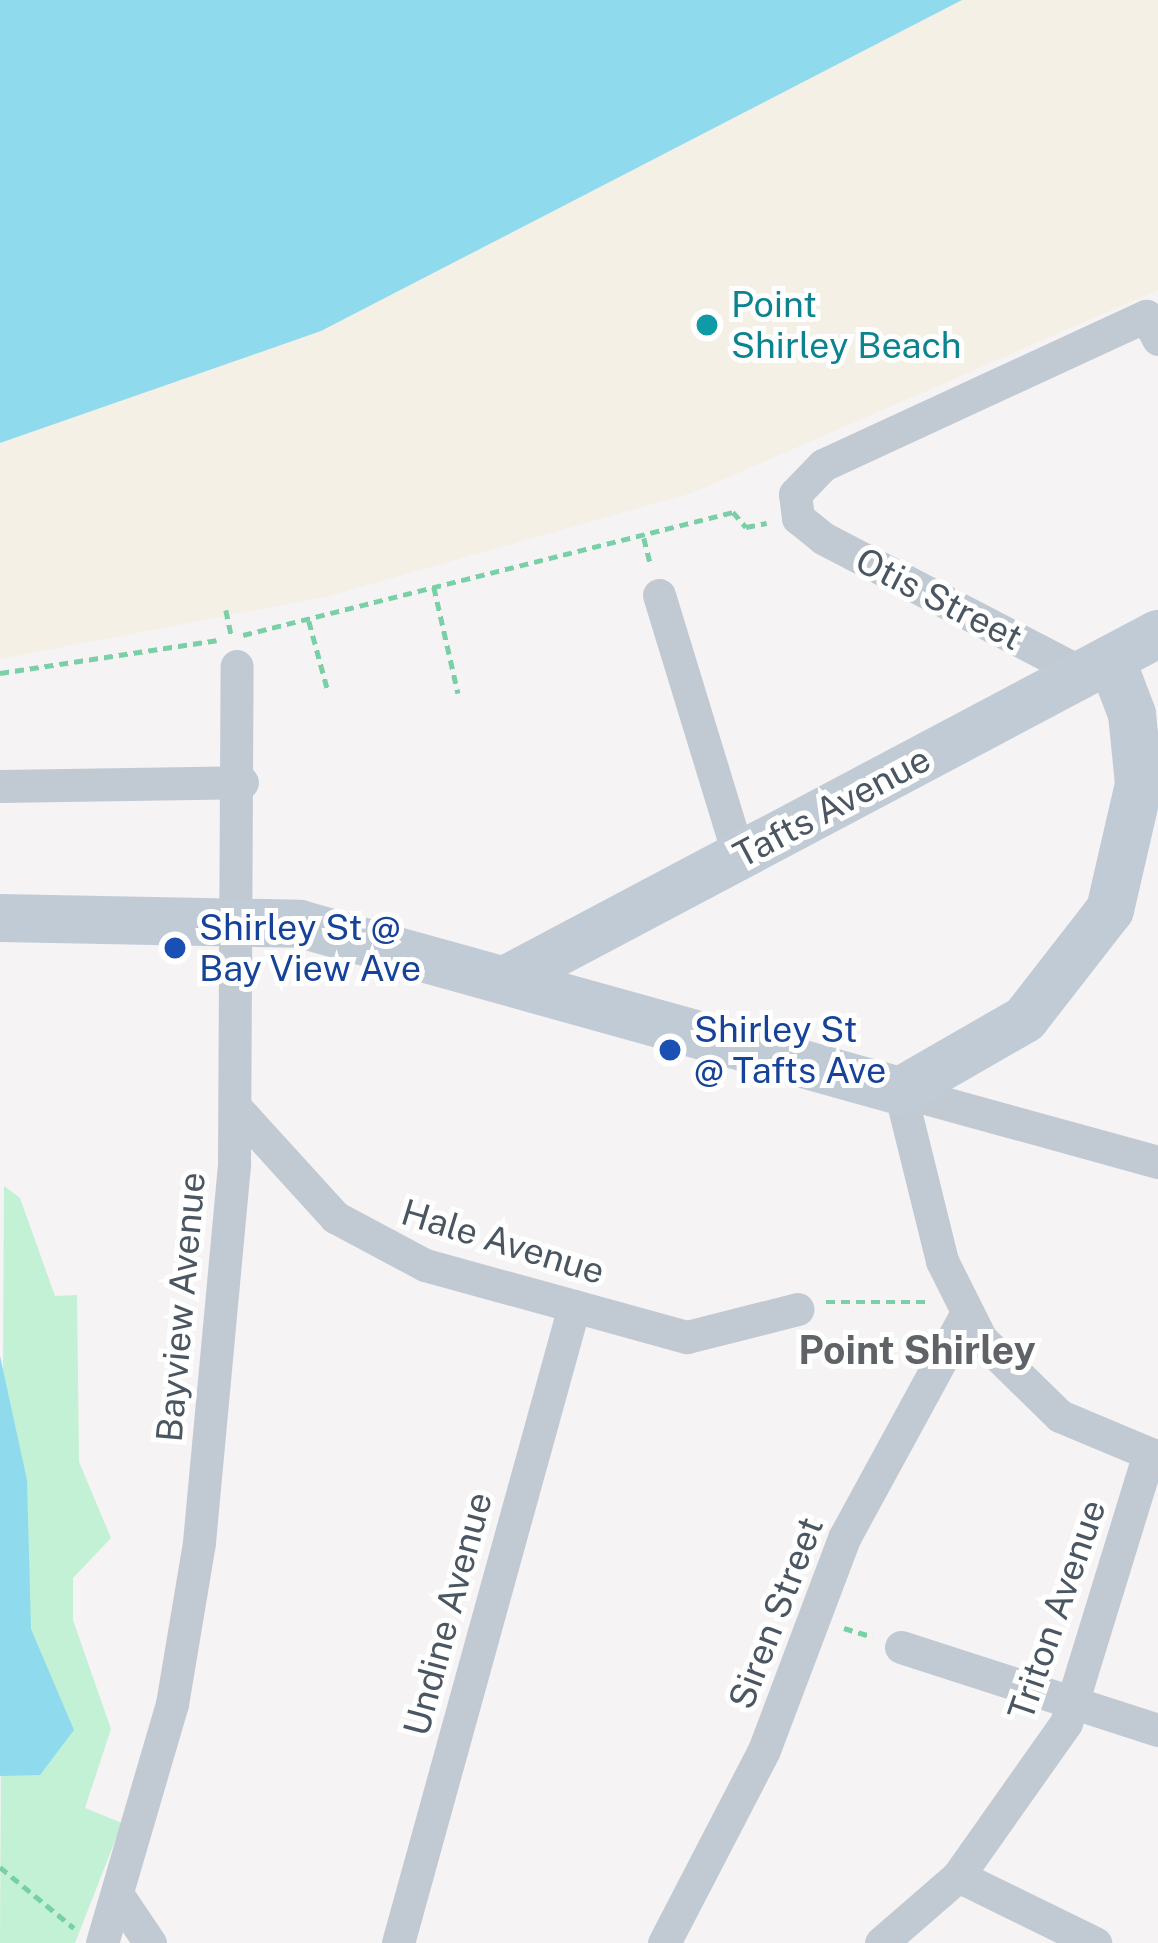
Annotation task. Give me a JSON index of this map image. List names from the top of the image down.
{
  "streets": {
    "main road": ["Tafts Avenue"],
    "street": [
      "Otis Street",
      "Hale Avenue",
      "Bayview Avenue",
      "Triton Avenue",
      "Siren Street",
      "Undine Avenue"
    ]
  },
  "crossings": [
    ["Otis Street", "Tafts Avenue"],
    ["Hale Avenue", "Bayview Avenue"],
    ["Hale Avenue", "Undine Avenue"]
  ],
  "districts": ["Point Shirley"],
  "places": ["Point Shirley Beach", "Shirley St @ Bay View Ave", "Shirley St @ Tafts Ave"]
}
